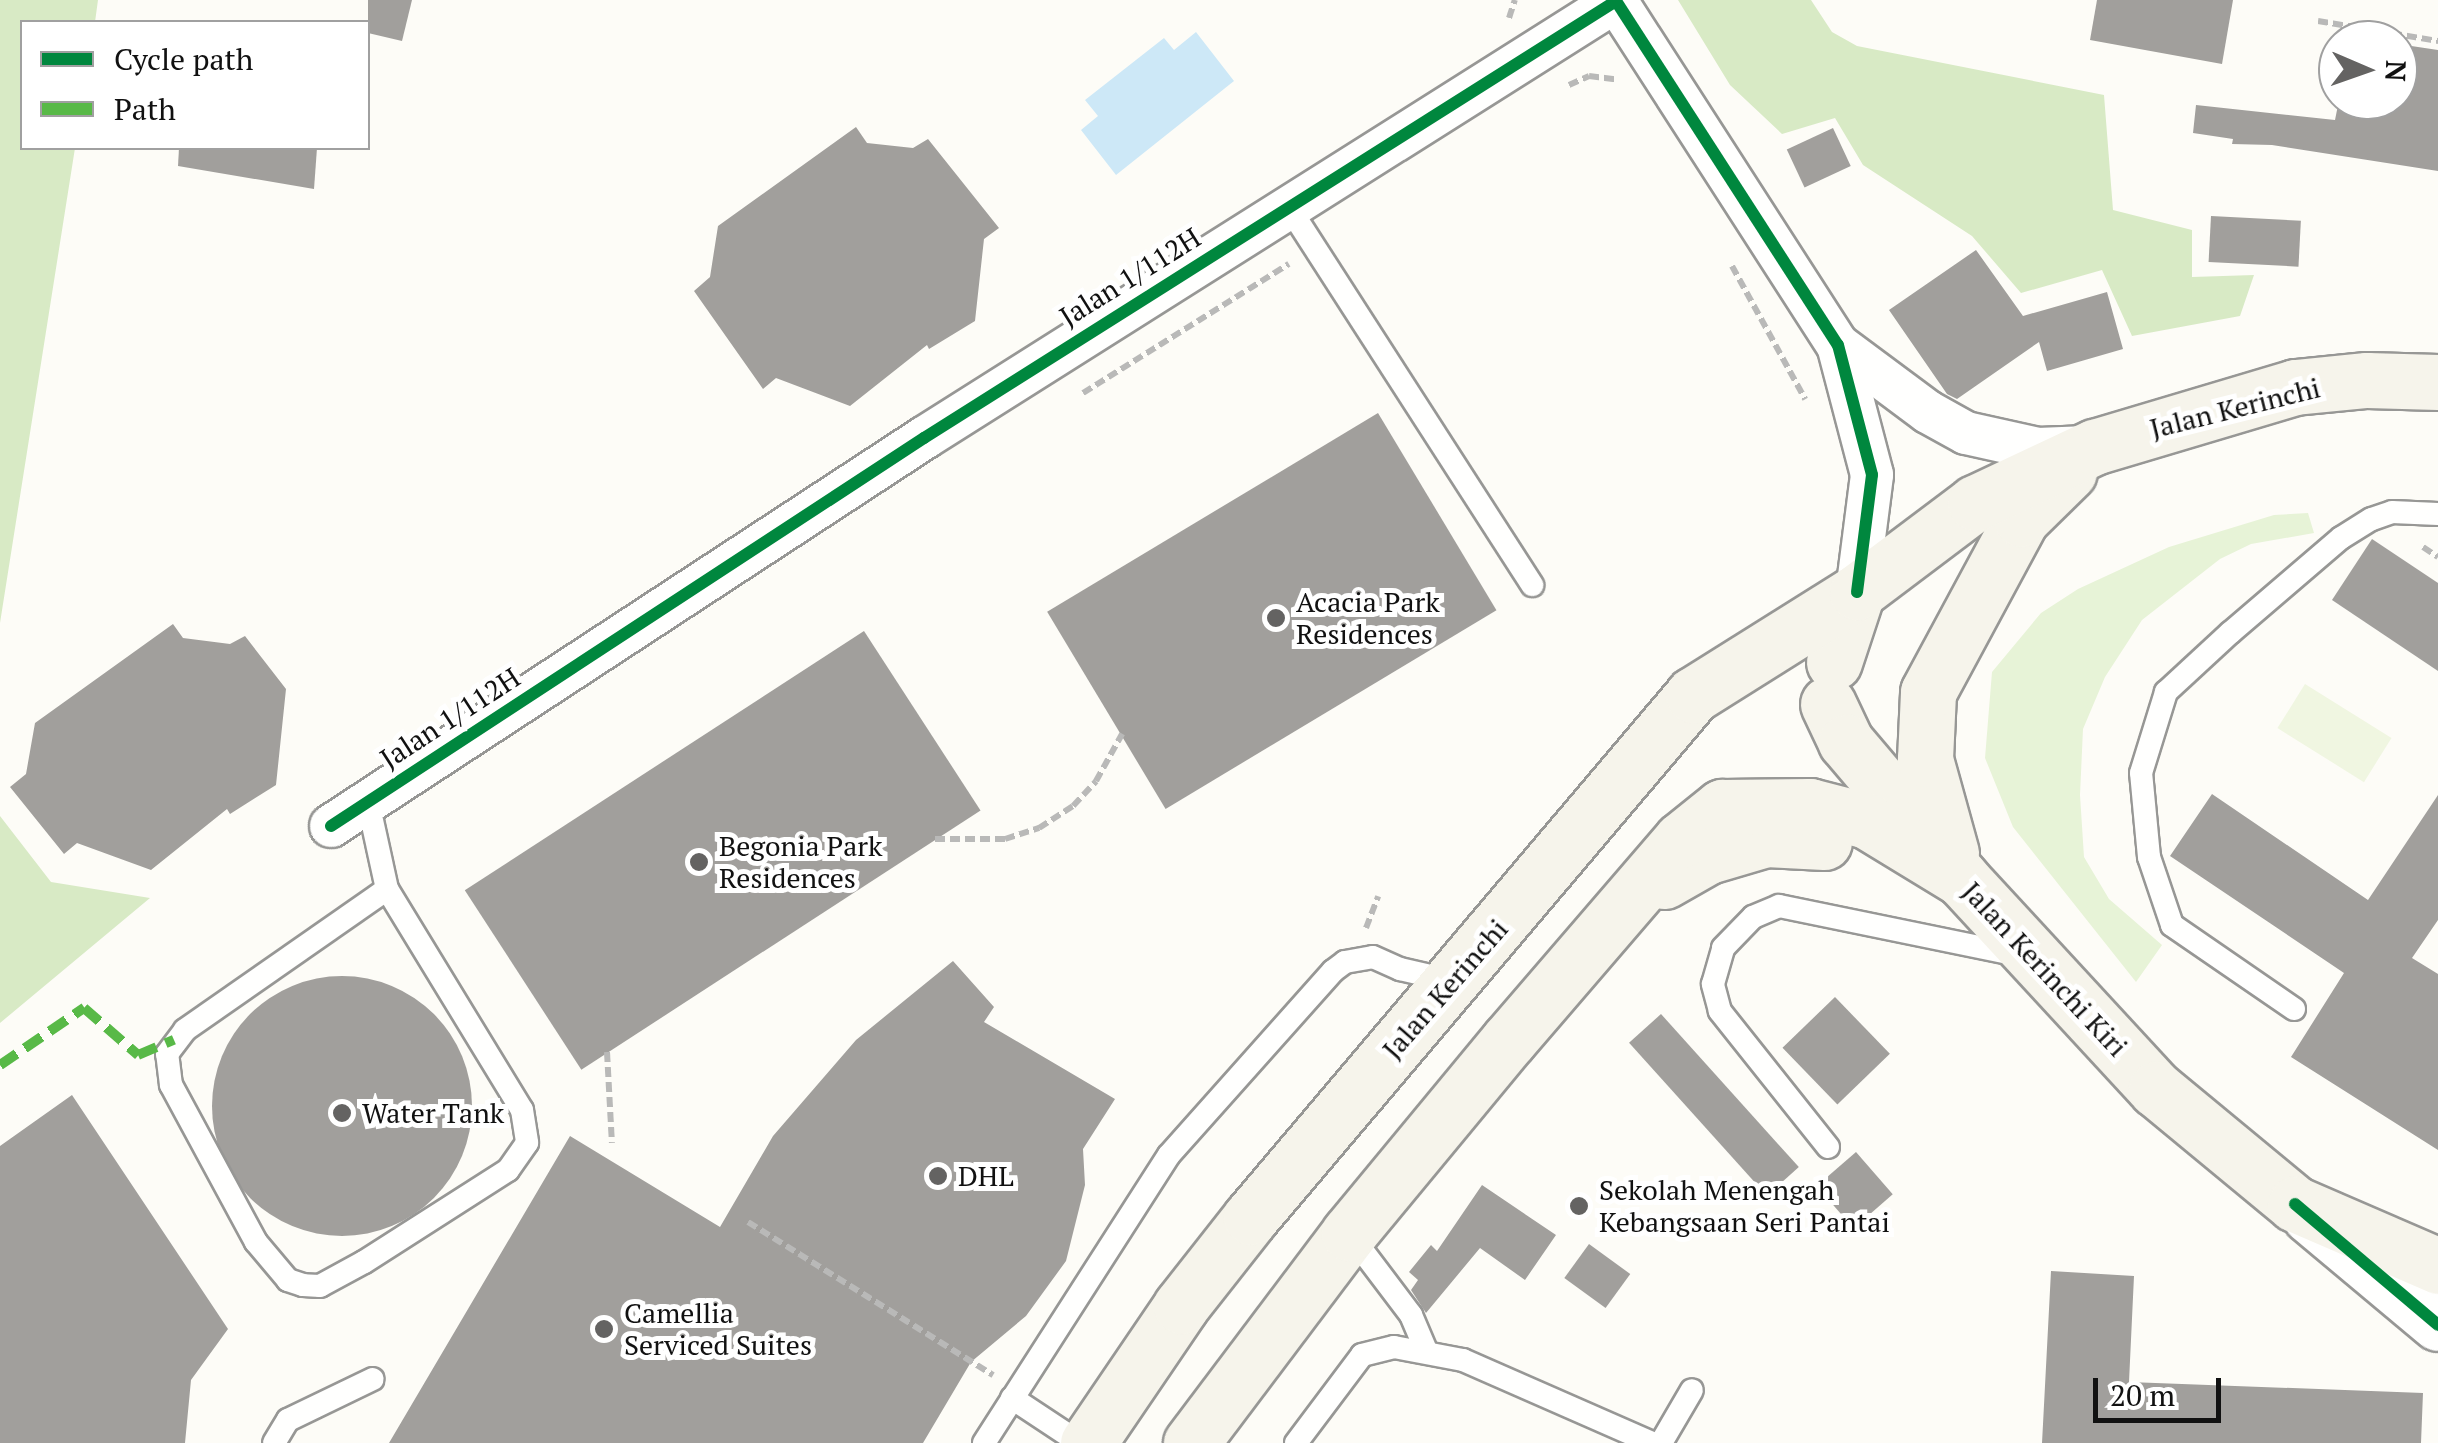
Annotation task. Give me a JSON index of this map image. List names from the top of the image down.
{
  "streets": {
    "main road": ["Jalan Kerinchi", "Jalan Kerinchi Kiri"],
    "street": ["Jalan 1/112H"]
  },
  "crossings": [
    ["Jalan Kerinchi", "Jalan Kerinchi Kiri"]
  ],
  "places": [
    "Acacia Park Residences",
    "Begonia Park Residences",
    "Water Tank",
    "DHL",
    "Sekolah Menengah Kebangsaan Seri Pantai",
    "Camellia Serviced Suites"
  ],
  "legend": ["Cycle path", "Path"],
  "scale_bar": "20 m",
  "north": "right"
}
